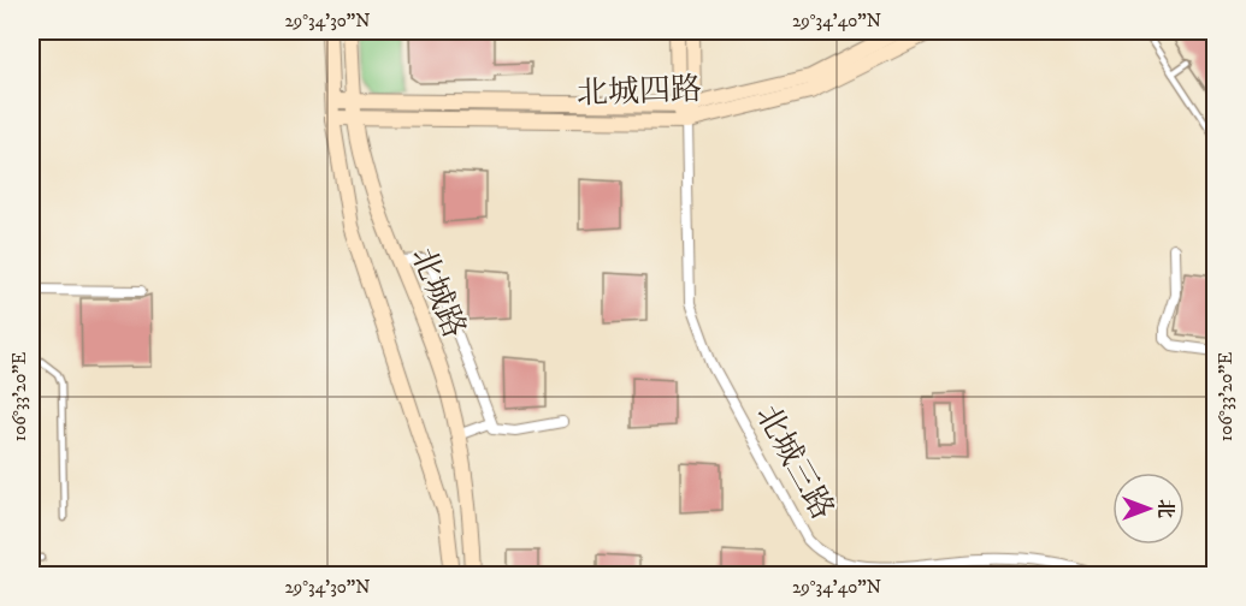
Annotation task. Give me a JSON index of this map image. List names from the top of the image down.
{
  "streets": {
    "main road": ["北城四路", "北城路", "北城三路"]
  },
  "crossings": [
    ["北城四路", "北城路"],
    ["北城四路", "北城三路"]
  ],
  "north": "right",
  "coordinates": ["29°34'30\"N", "29°34'40\"N", "106°33'20\"E"]
}
